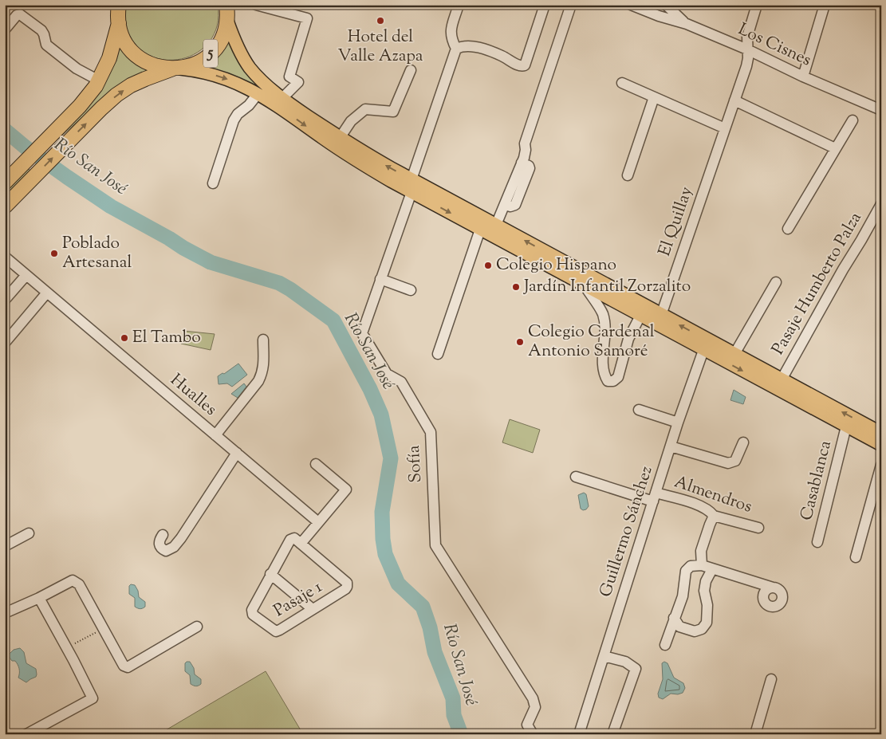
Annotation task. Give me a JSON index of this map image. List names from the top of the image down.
{
  "streets": {
    "highway": ["5"],
    "street": [
      "Los Cisnes",
      "El Quillay",
      "Pasaje Humberto Palza",
      "Hualles",
      "Sofía",
      "Casablanca",
      "Almendros",
      "Guillermo Sánchez",
      "Pasaje 1"
    ]
  },
  "crossings": [
    ["Los Cisnes", "El Quillay"],
    ["Almendros", "Guillermo Sánchez"]
  ],
  "water": ["Río San José"],
  "places": [
    "Hotel del Valle Azapa",
    "Poblado Artesanal",
    "Colegio Hispano",
    "Jardín Infantil Zorzalito",
    "El Tambo",
    "Colegio Cardenal Antonio Samoré"
  ]
}
